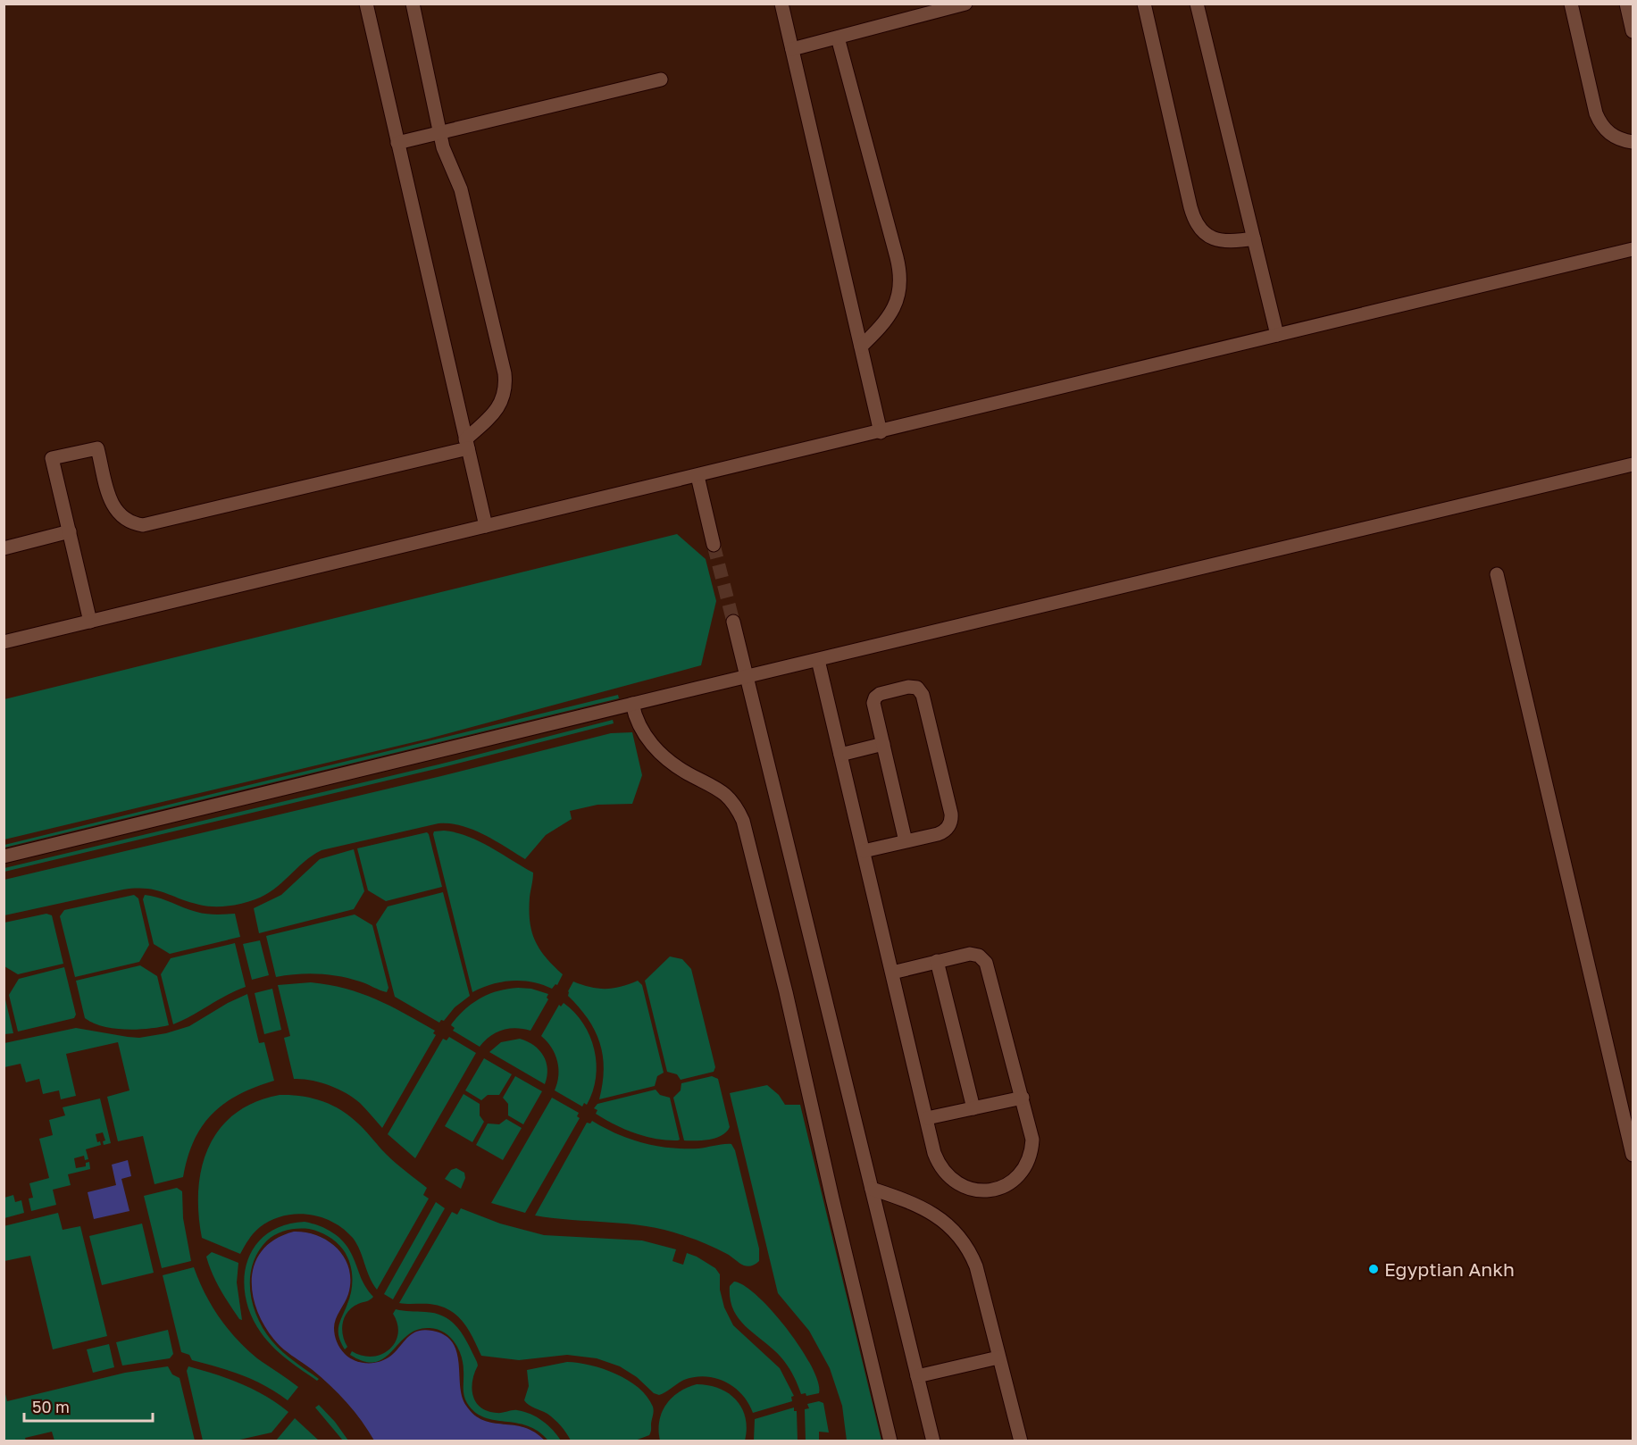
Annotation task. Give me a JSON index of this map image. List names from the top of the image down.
{
  "places": ["Egyptian Ankh"],
  "scale_bar": "50 m"
}
